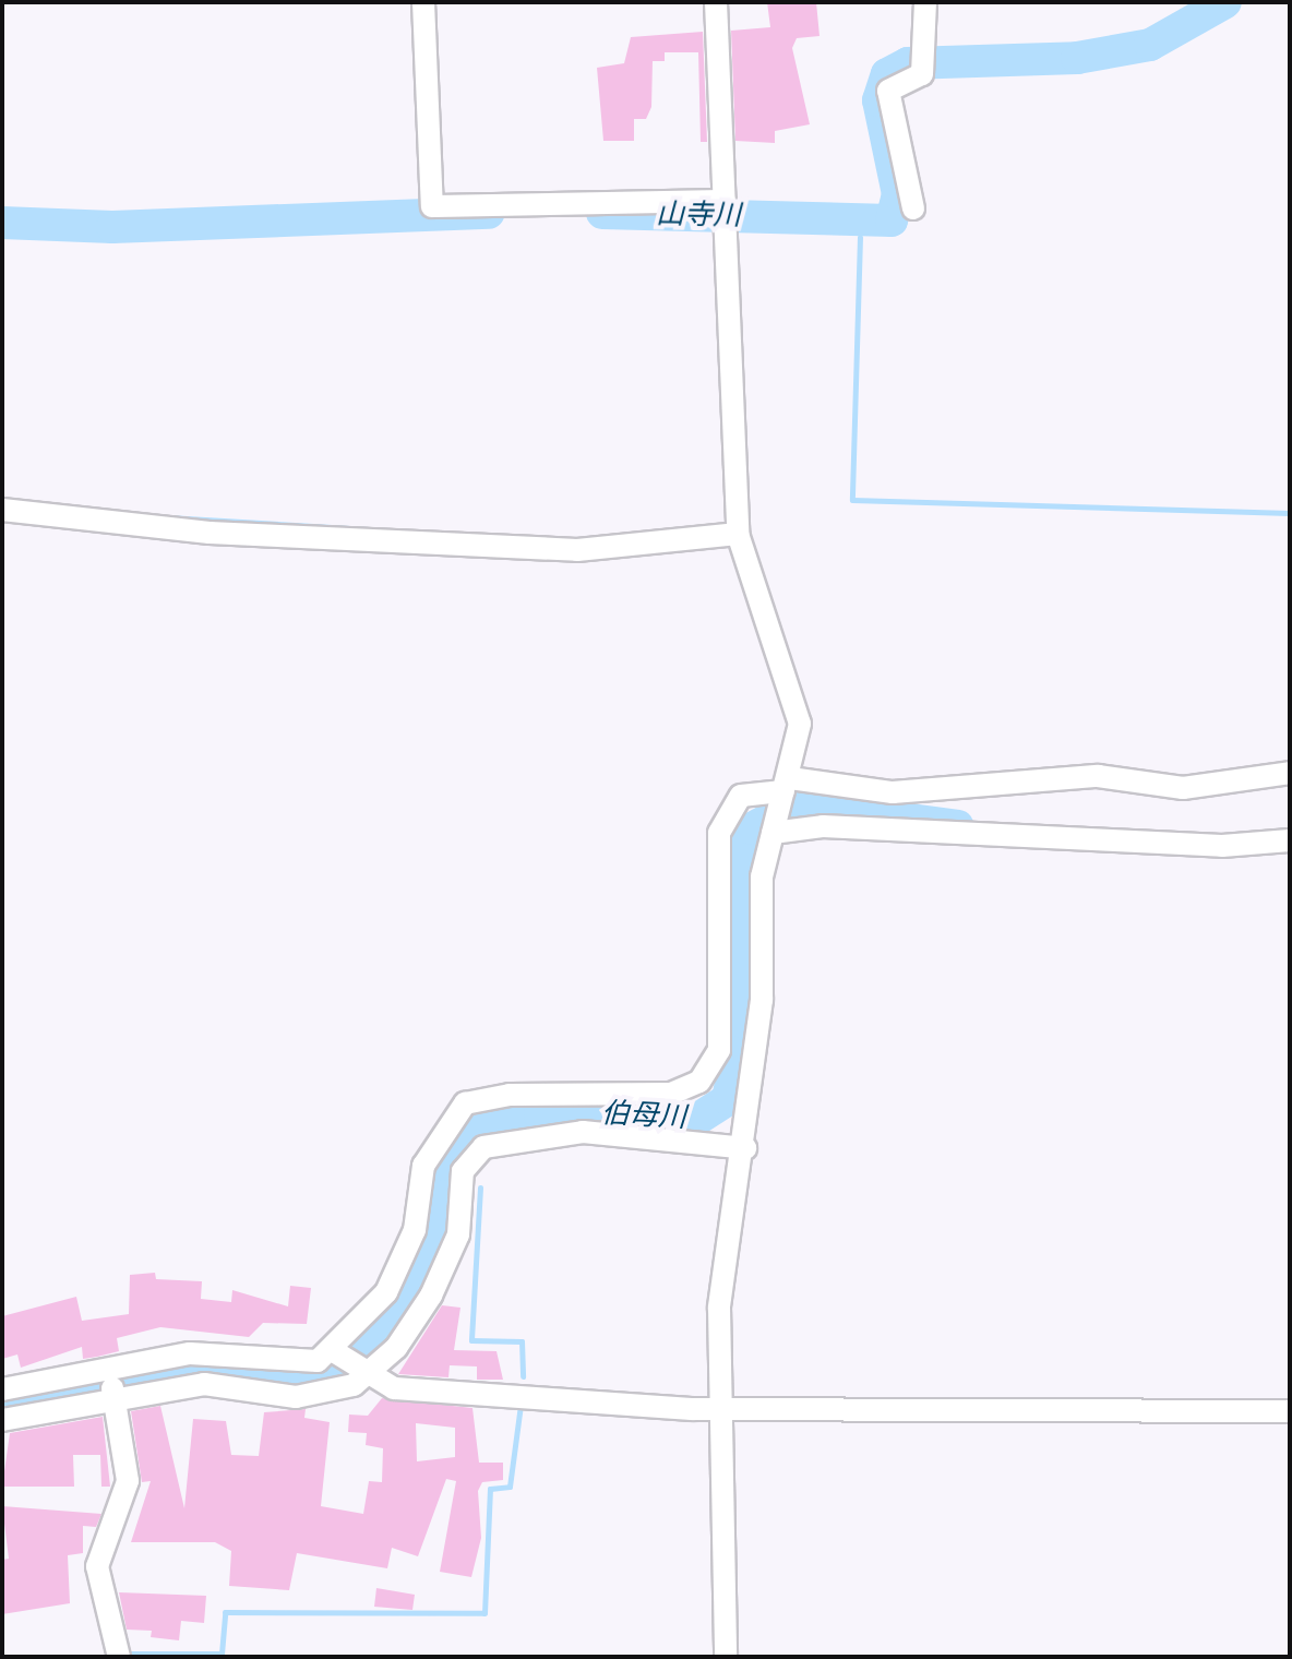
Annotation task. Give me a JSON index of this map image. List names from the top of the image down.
{
  "water": ["山寺川", "伯母川"]
}
